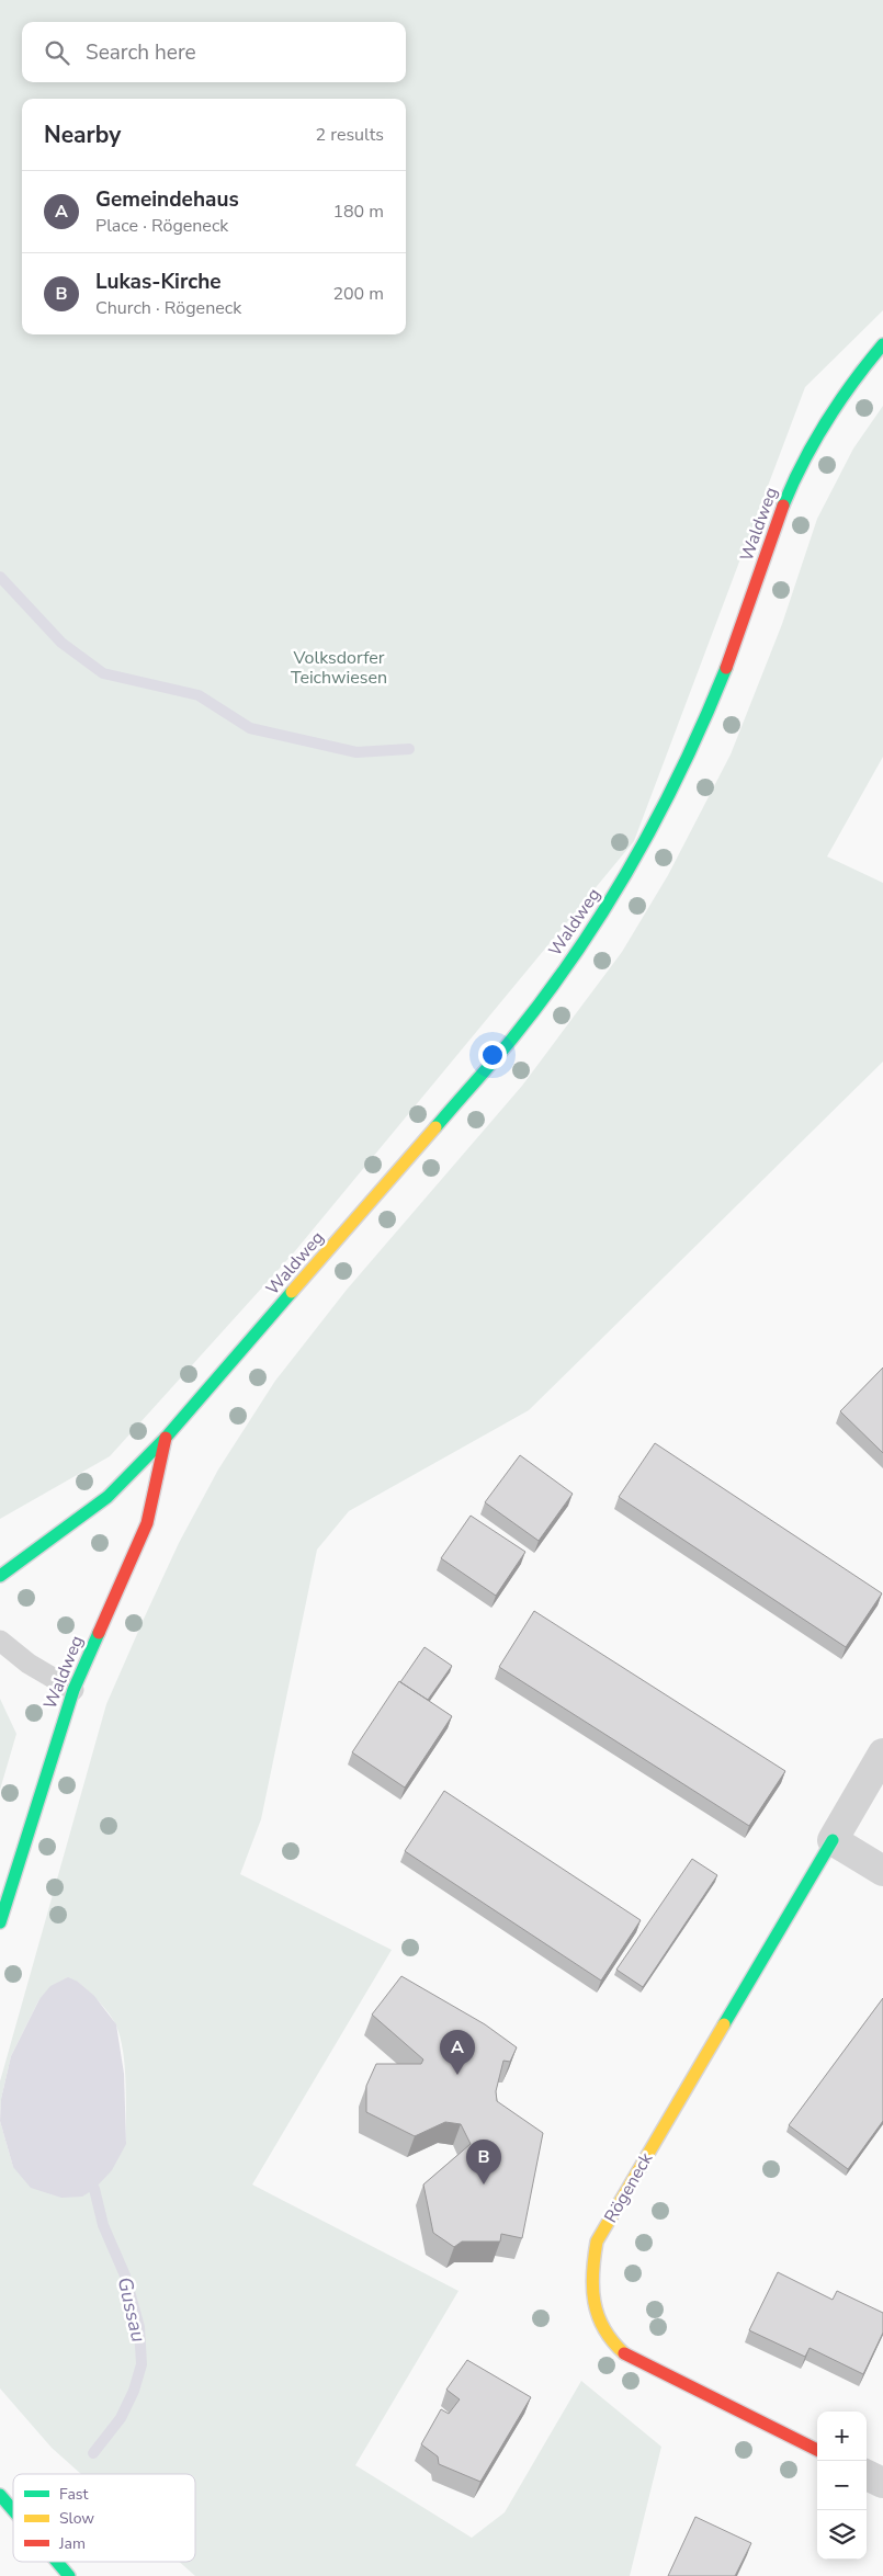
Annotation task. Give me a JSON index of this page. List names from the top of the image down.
{
  "streets": {
    "main road": ["Waldweg", "Rögeneck"]
  },
  "water": ["Gussau"],
  "parks": ["Volksdorfer Teichwiesen"],
  "legend": ["Fast", "Slow", "Jam"],
  "page": {
    "search": "Search here",
    "heading": ["Nearby", "2 results"],
    "list": [
      {
        "mark": "A",
        "name": "Gemeindehaus",
        "note": "Place · Rögeneck",
        "value": "180 m"
      },
      {
        "mark": "B",
        "name": "Lukas-Kirche",
        "note": "Church · Rögeneck",
        "value": "200 m"
      }
    ],
    "pins": ["A", "B"],
    "map_buttons": ["+", "−"]
  }
}
